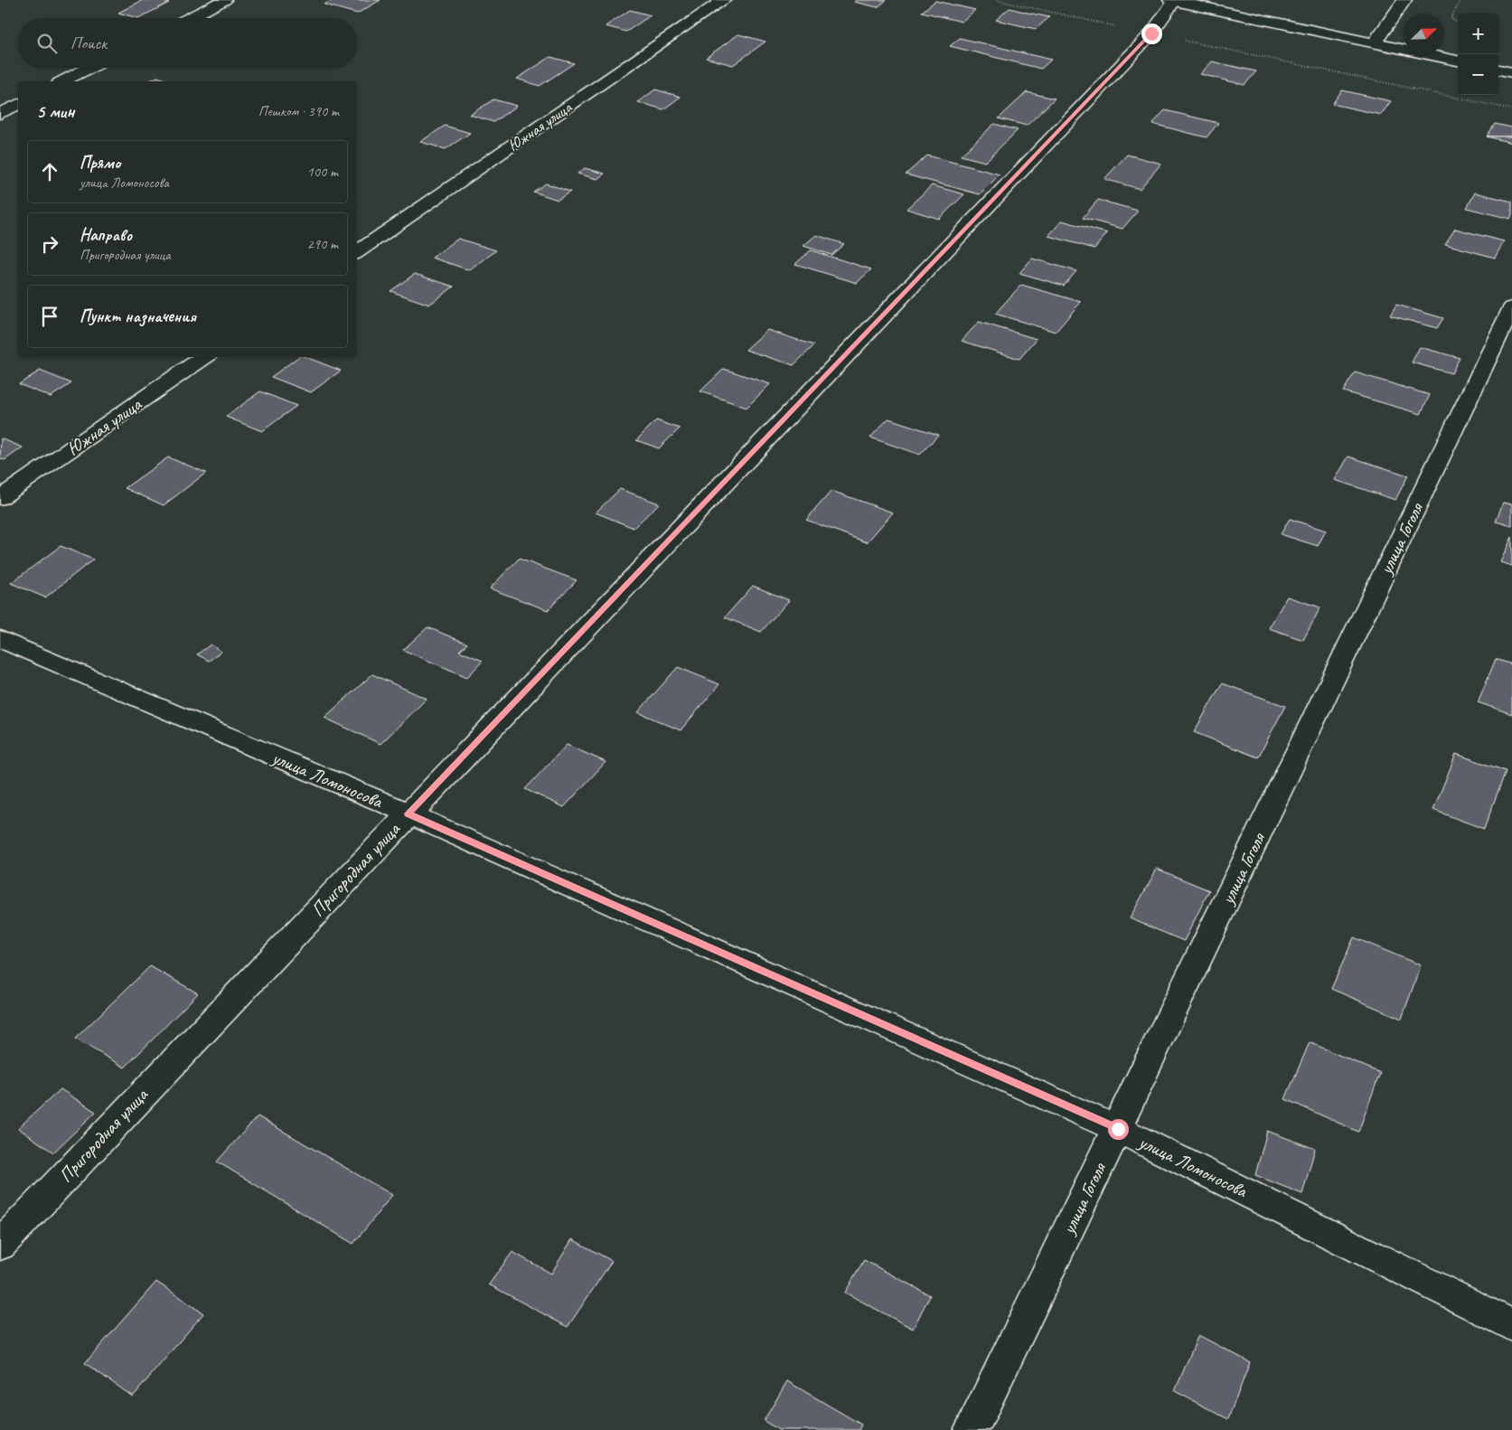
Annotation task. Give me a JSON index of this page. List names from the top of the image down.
{
  "streets": {
    "street": [
      "Южная улица",
      "улица Гоголя",
      "улица Ломоносова",
      "Пригородная улица"
    ]
  },
  "crossings": [
    ["улица Гоголя", "улица Ломоносова"],
    ["улица Ломоносова", "Пригородная улица"]
  ],
  "north": "top right",
  "page": {
    "map_buttons": ["+", "−"],
    "search": "Поиск",
    "heading": ["5 мин", "Пешком · 390 m"],
    "list": [
      ["Прямо", "улица Ломоносова", "100 m"],
      ["Направо", "Пригородная улица", "290 m"],
      "Пункт назначения"
    ]
  }
}
